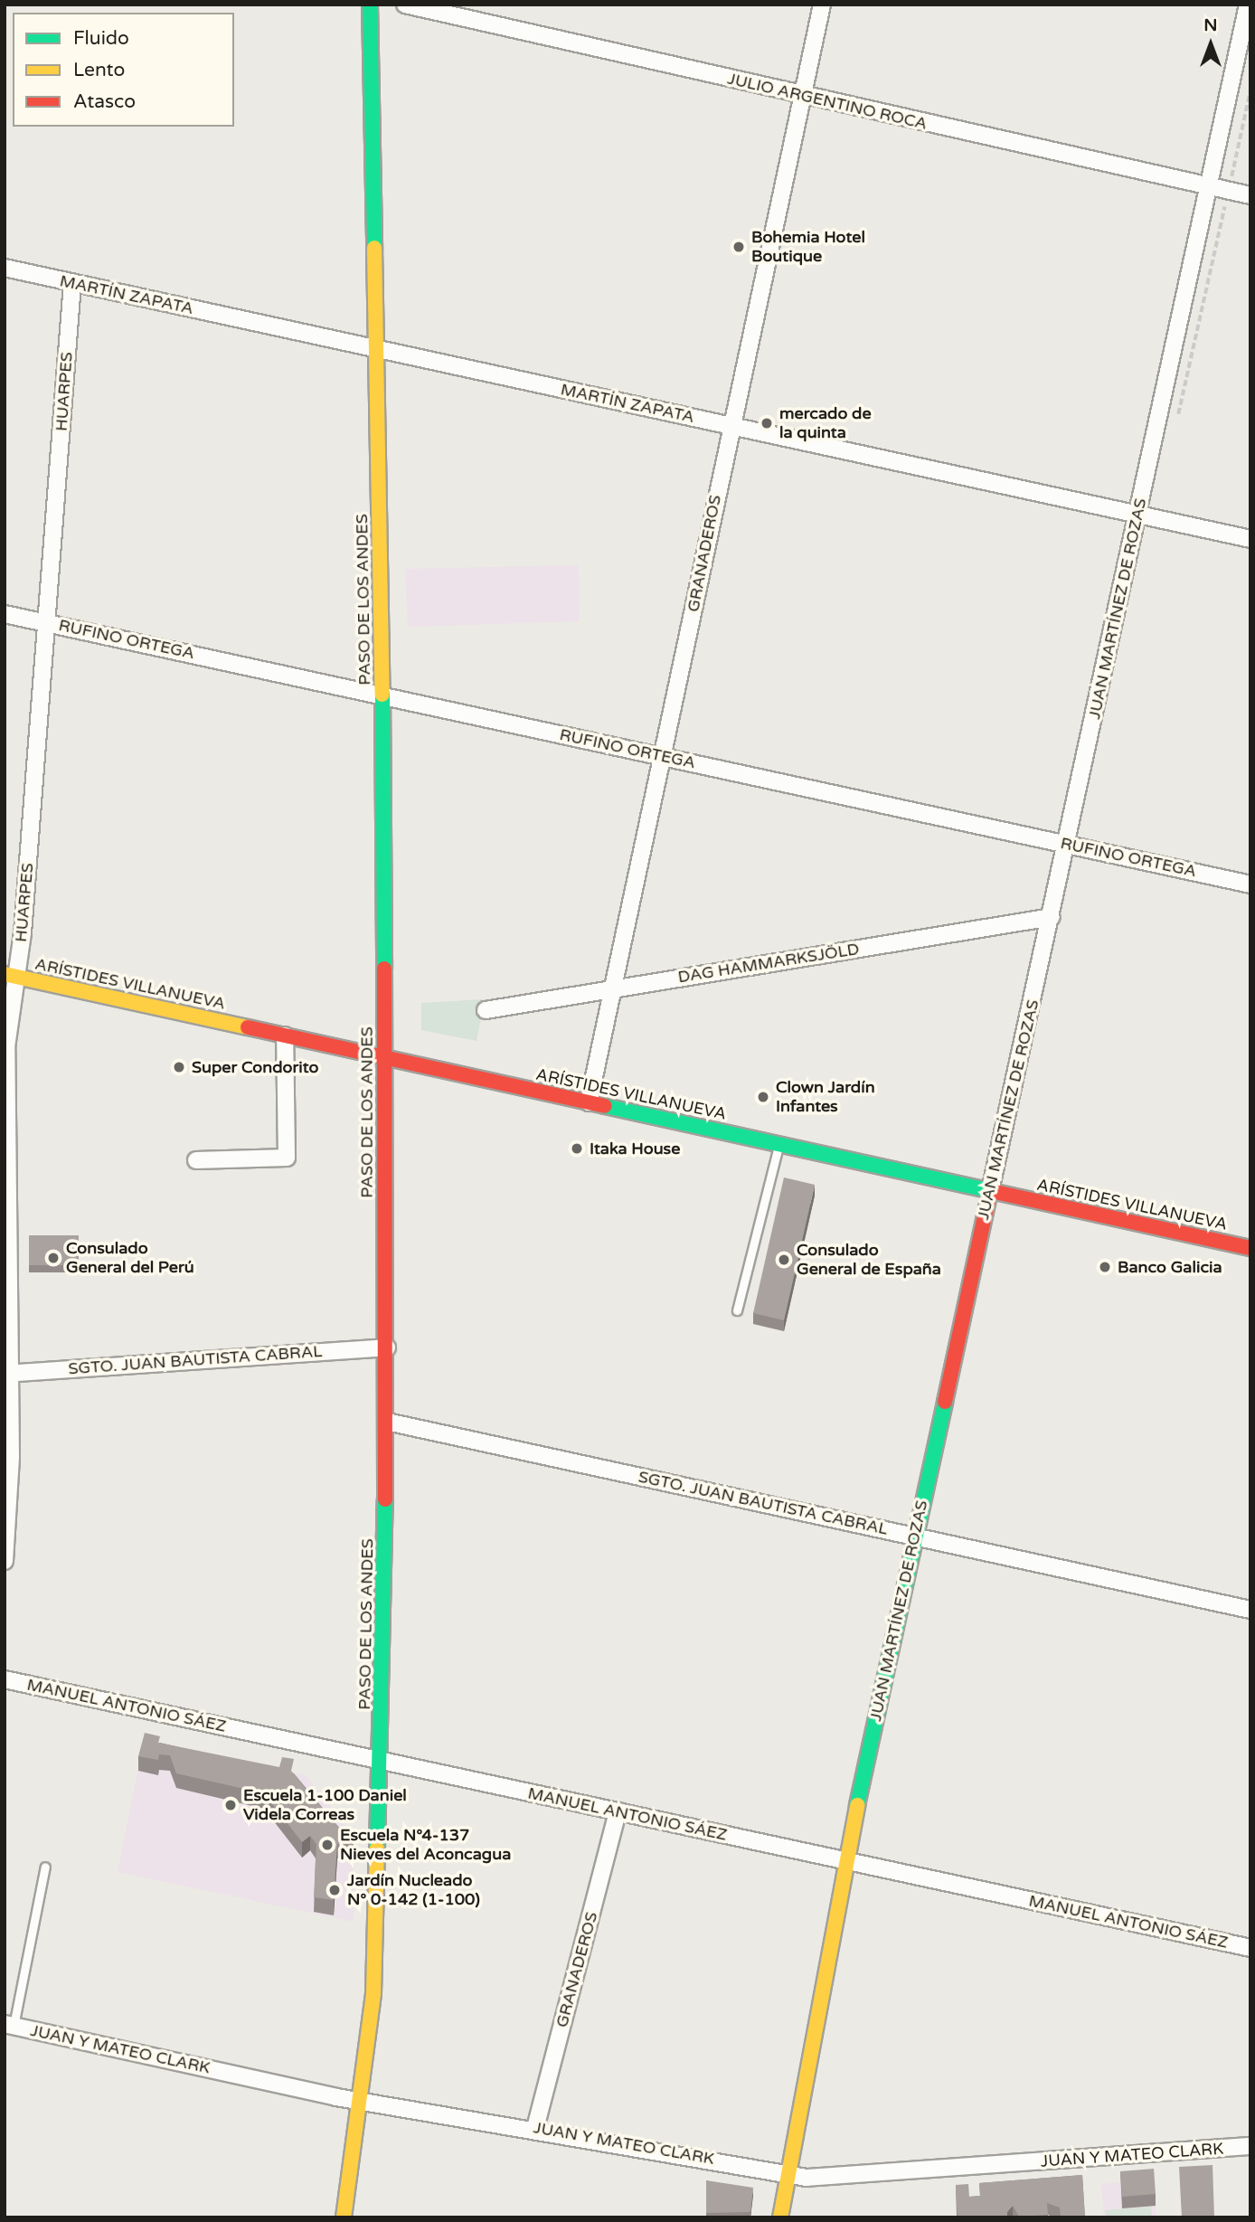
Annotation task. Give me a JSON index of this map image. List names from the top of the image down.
{
  "streets": {
    "street": [
      "JULIO ARGENTINO ROCA",
      "MARTÍN ZAPATA",
      "HUARPES",
      "GRANADEROS",
      "PASO DE LOS ANDES",
      "JUAN MARTÍNEZ DE ROZAS",
      "RUFINO ORTEGA",
      "DAG HAMMARKSJÖLD",
      "ARÍSTIDES VILLANUEVA",
      "SGTO. JUAN BAUTISTA CABRAL",
      "MANUEL ANTONIO SÁEZ",
      "JUAN Y MATEO CLARK"
    ]
  },
  "crossings": [
    ["JULIO ARGENTINO ROCA", "GRANADEROS"],
    ["JULIO ARGENTINO ROCA", "JUAN MARTÍNEZ DE ROZAS"],
    ["MARTÍN ZAPATA", "HUARPES"],
    ["MARTÍN ZAPATA", "GRANADEROS"],
    ["MARTÍN ZAPATA", "PASO DE LOS ANDES"],
    ["MARTÍN ZAPATA", "JUAN MARTÍNEZ DE ROZAS"],
    ["HUARPES", "RUFINO ORTEGA"],
    ["HUARPES", "ARÍSTIDES VILLANUEVA"],
    ["HUARPES", "SGTO. JUAN BAUTISTA CABRAL"],
    ["GRANADEROS", "RUFINO ORTEGA"],
    ["GRANADEROS", "DAG HAMMARKSJÖLD"],
    ["GRANADEROS", "ARÍSTIDES VILLANUEVA"],
    ["GRANADEROS", "MANUEL ANTONIO SÁEZ"],
    ["GRANADEROS", "JUAN Y MATEO CLARK"],
    ["PASO DE LOS ANDES", "RUFINO ORTEGA"],
    ["PASO DE LOS ANDES", "ARÍSTIDES VILLANUEVA"],
    ["PASO DE LOS ANDES", "SGTO. JUAN BAUTISTA CABRAL"],
    ["PASO DE LOS ANDES", "MANUEL ANTONIO SÁEZ"],
    ["PASO DE LOS ANDES", "JUAN Y MATEO CLARK"],
    ["JUAN MARTÍNEZ DE ROZAS", "RUFINO ORTEGA"],
    ["JUAN MARTÍNEZ DE ROZAS", "DAG HAMMARKSJÖLD"],
    ["JUAN MARTÍNEZ DE ROZAS", "ARÍSTIDES VILLANUEVA"],
    ["JUAN MARTÍNEZ DE ROZAS", "SGTO. JUAN BAUTISTA CABRAL"],
    ["JUAN MARTÍNEZ DE ROZAS", "MANUEL ANTONIO SÁEZ"],
    ["JUAN MARTÍNEZ DE ROZAS", "JUAN Y MATEO CLARK"]
  ],
  "places": [
    "Bohemia Hotel Boutique",
    "mercado de la quinta",
    "Super Condorito",
    "Clown Jardín Infantes",
    "Itaka House",
    "Consulado General del Perú",
    "Consulado General de España",
    "Banco Galicia",
    "Escuela 1-100 Daniel Videla Correas",
    "Escuela N°4-137 Nieves del Aconcagua",
    "Jardín Nucleado N° 0-142 (1-100)"
  ],
  "legend": ["Fluido", "Lento", "Atasco"],
  "north": "top"
}
